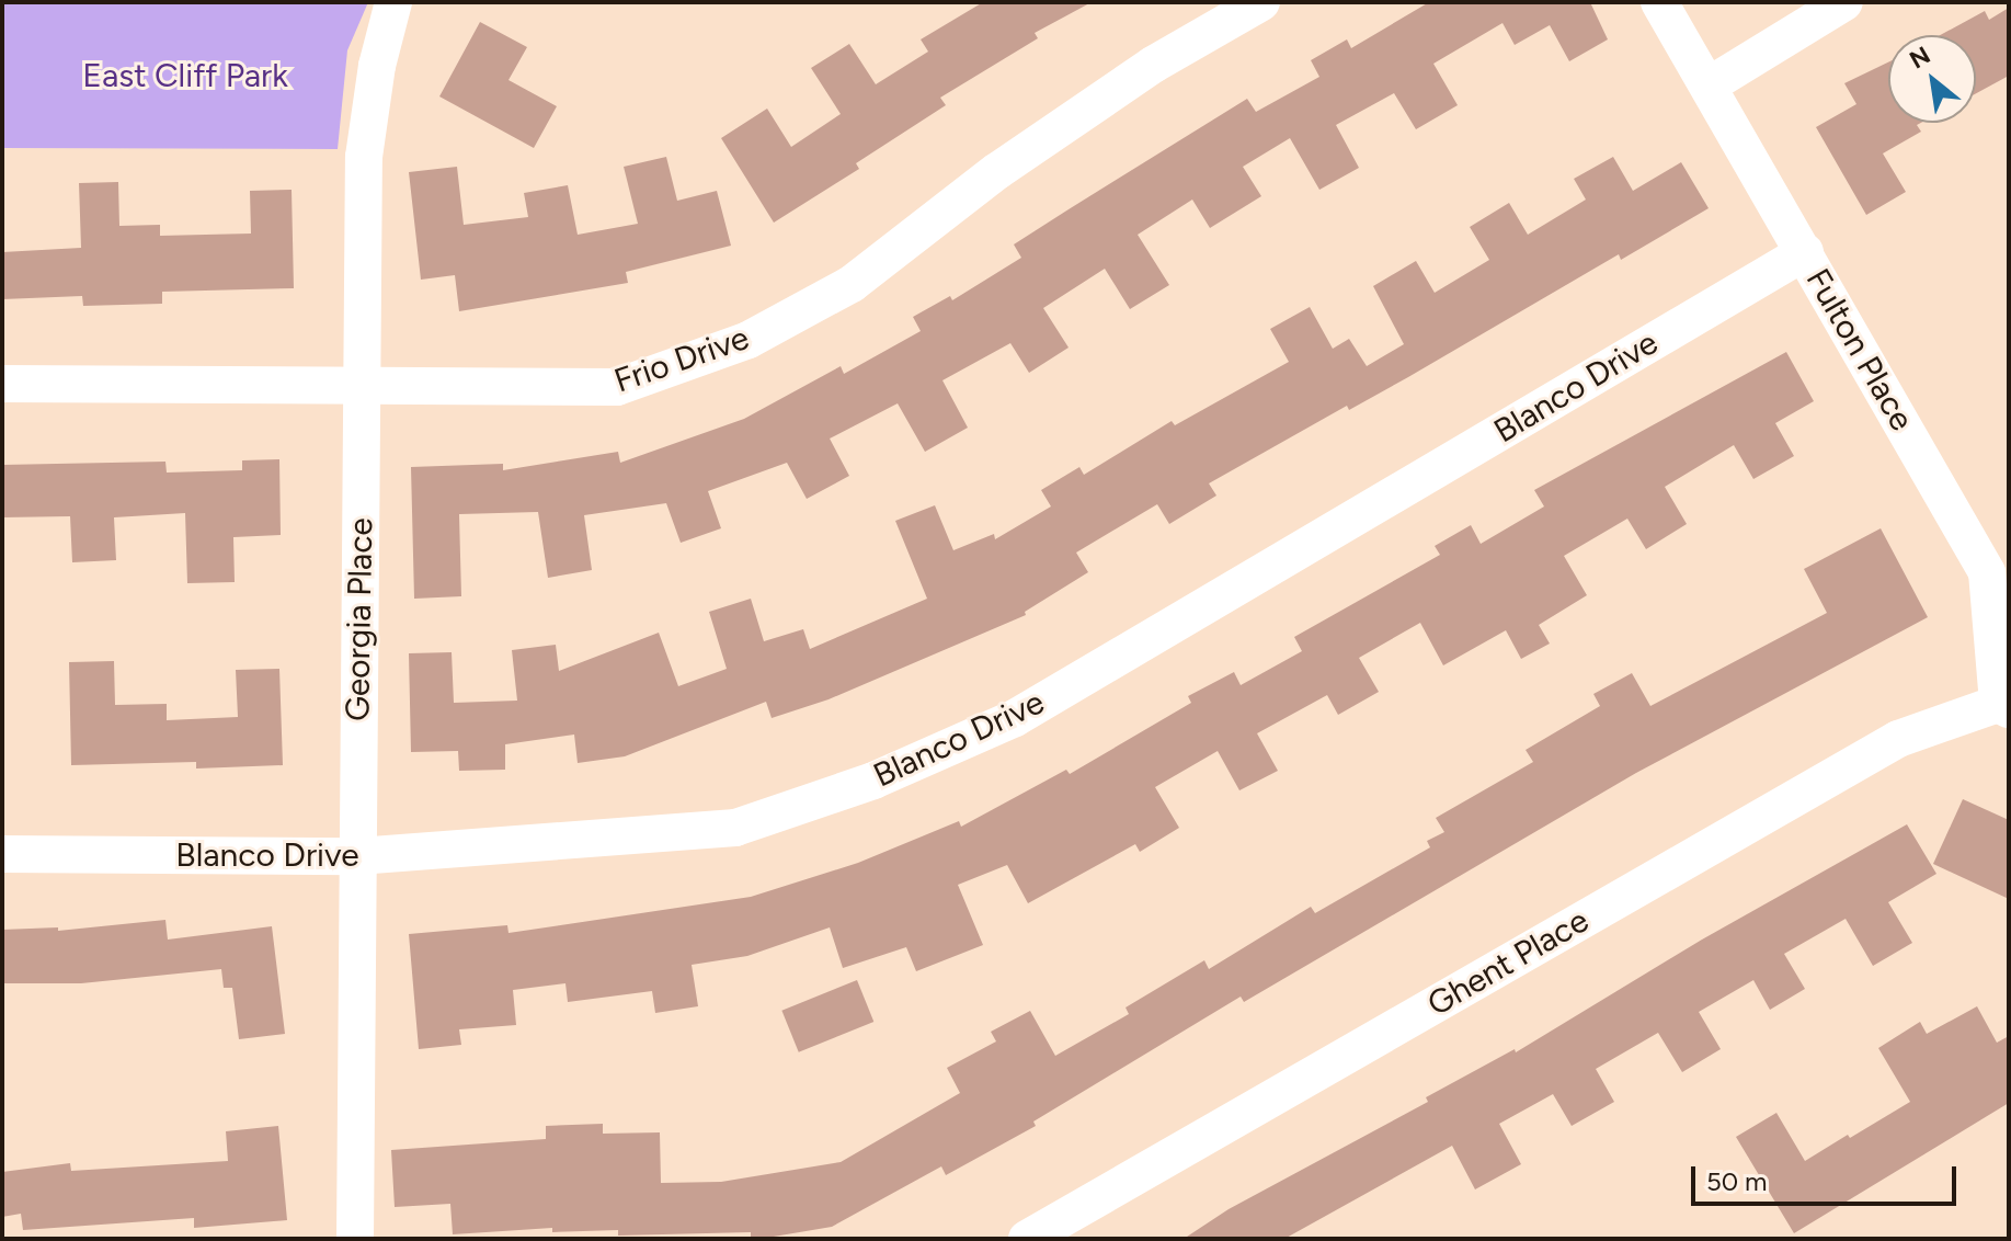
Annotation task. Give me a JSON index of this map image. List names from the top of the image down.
{
  "streets": {
    "street": [
      "Fulton Place",
      "Frio Drive",
      "Blanco Drive",
      "Georgia Place",
      "Ghent Place"
    ]
  },
  "crossings": [
    ["Fulton Place", "Blanco Drive"],
    ["Fulton Place", "Ghent Place"],
    ["Frio Drive", "Georgia Place"],
    ["Blanco Drive", "Georgia Place"]
  ],
  "parks": ["East Cliff Park"],
  "scale_bar": "50 m",
  "north": "top left"
}
